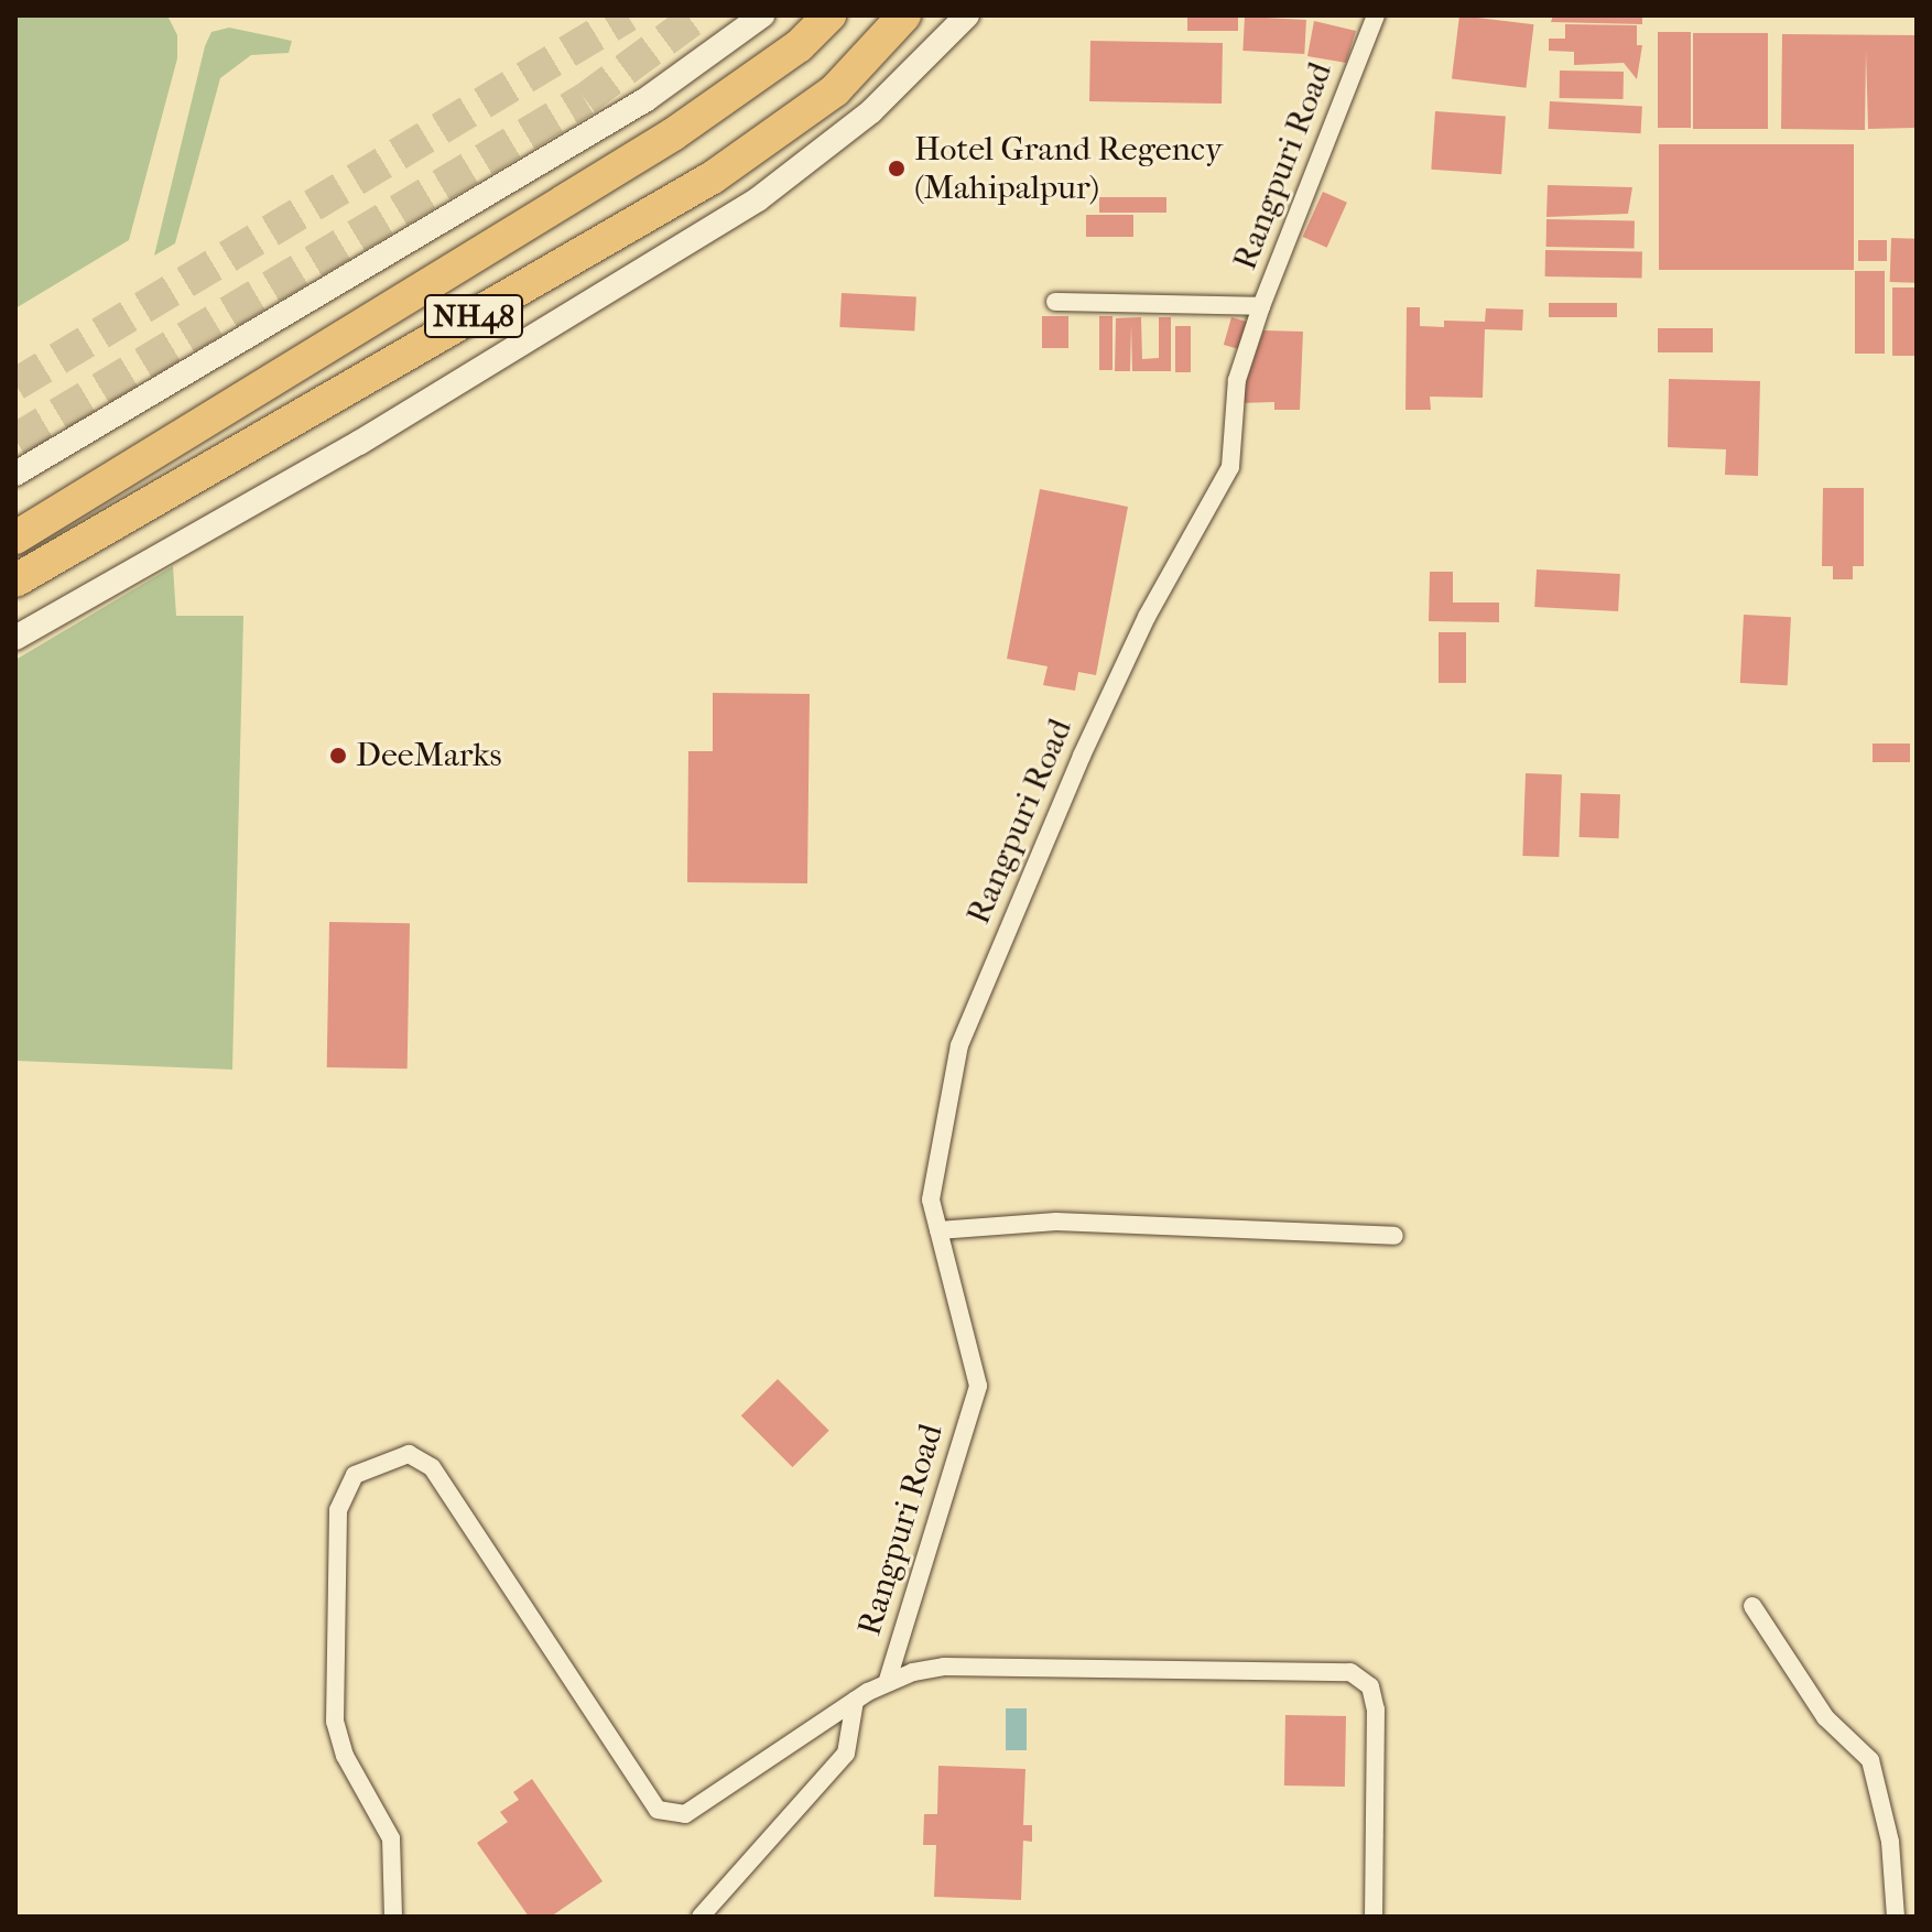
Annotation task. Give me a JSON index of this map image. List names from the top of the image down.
{
  "streets": {
    "highway": ["NH48"],
    "street": ["Rangpuri Road"]
  },
  "places": ["Hotel Grand Regency (Mahipalpur)", "DeeMarks"]
}
